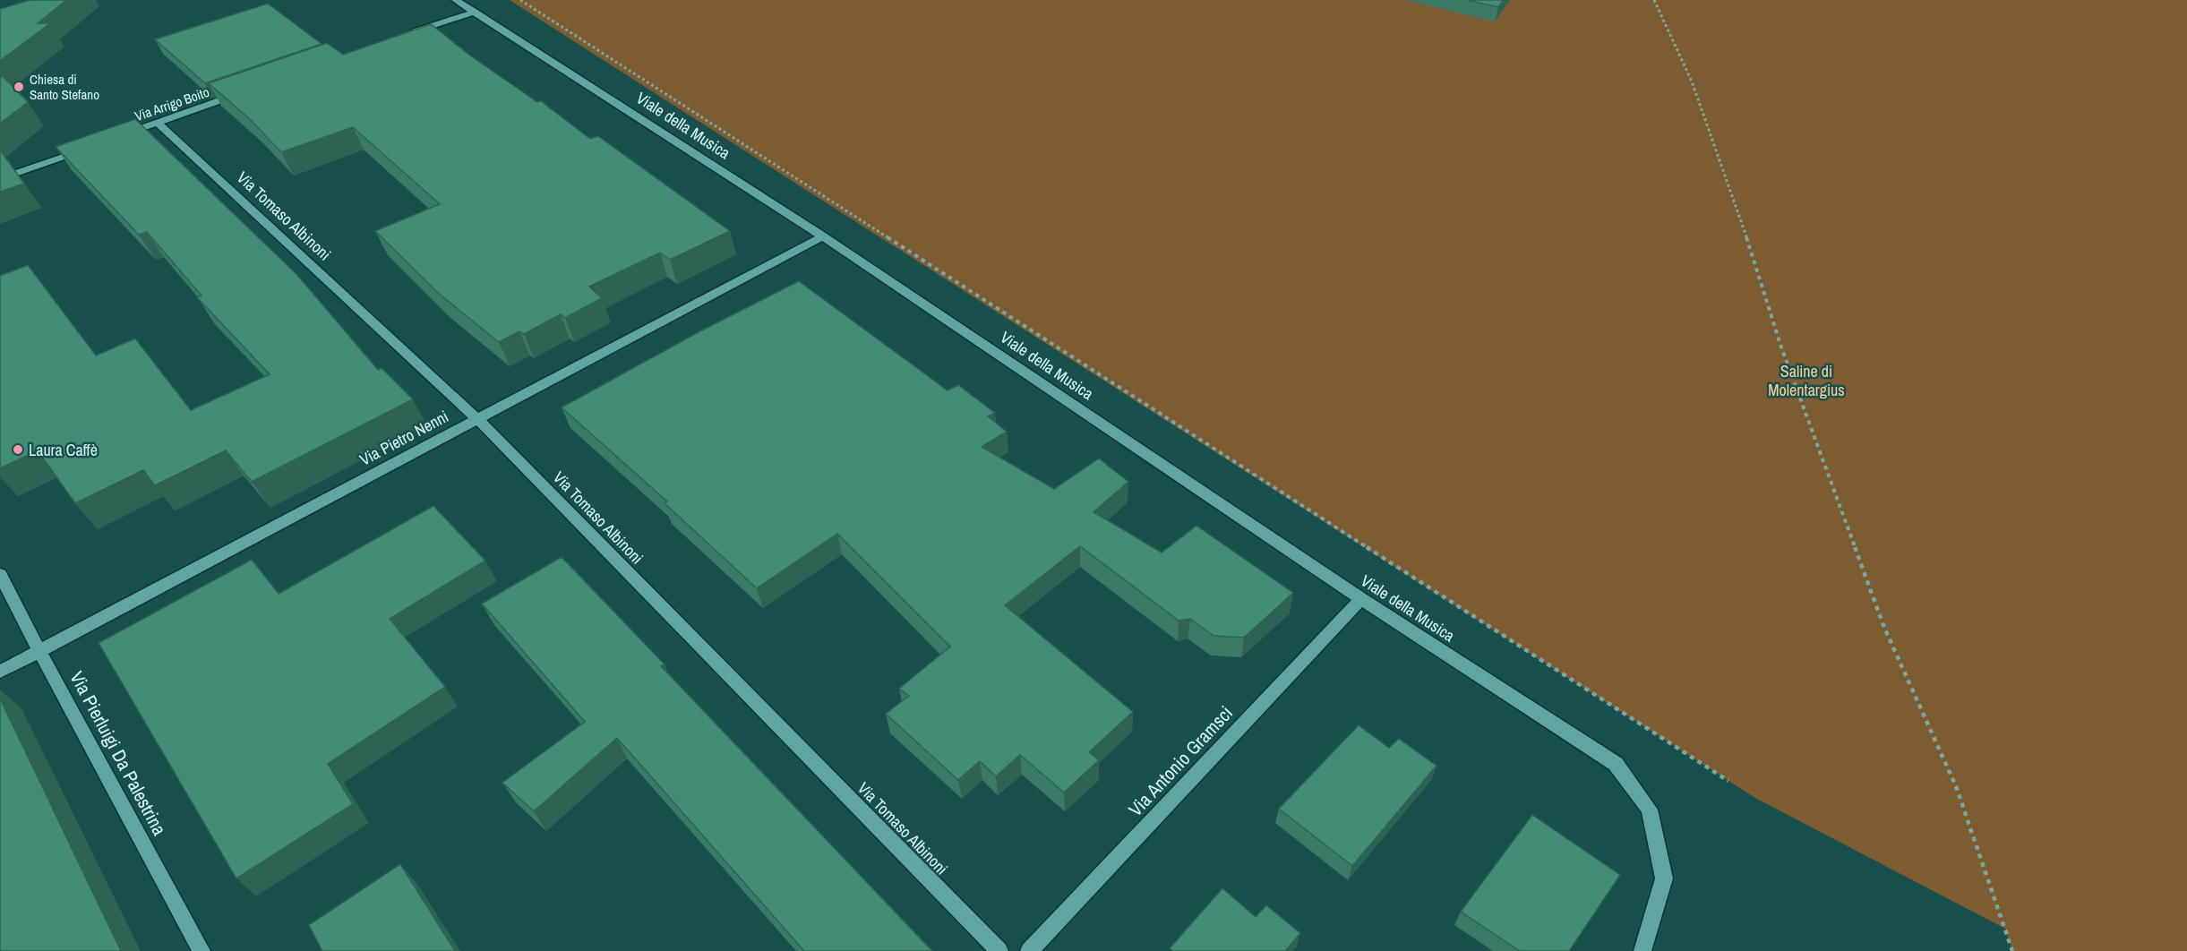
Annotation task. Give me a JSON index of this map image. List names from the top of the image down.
{
  "streets": {
    "street": [
      "Via Arrigo Boito",
      "Viale della Musica",
      "Via Tomaso Albinoni",
      "Via Pietro Nenni",
      "Via Pierluigi Da Palestrina",
      "Via Antonio Gramsci"
    ]
  },
  "crossings": [
    ["Via Arrigo Boito", "Via Tomaso Albinoni"],
    ["Viale della Musica", "Via Pietro Nenni"],
    ["Viale della Musica", "Via Antonio Gramsci"],
    ["Via Tomaso Albinoni", "Via Pietro Nenni"],
    ["Via Pietro Nenni", "Via Pierluigi Da Palestrina"]
  ],
  "parks": ["Saline di Molentargius"],
  "places": ["Chiesa di Santo Stefano", "Laura Caffè"]
}
